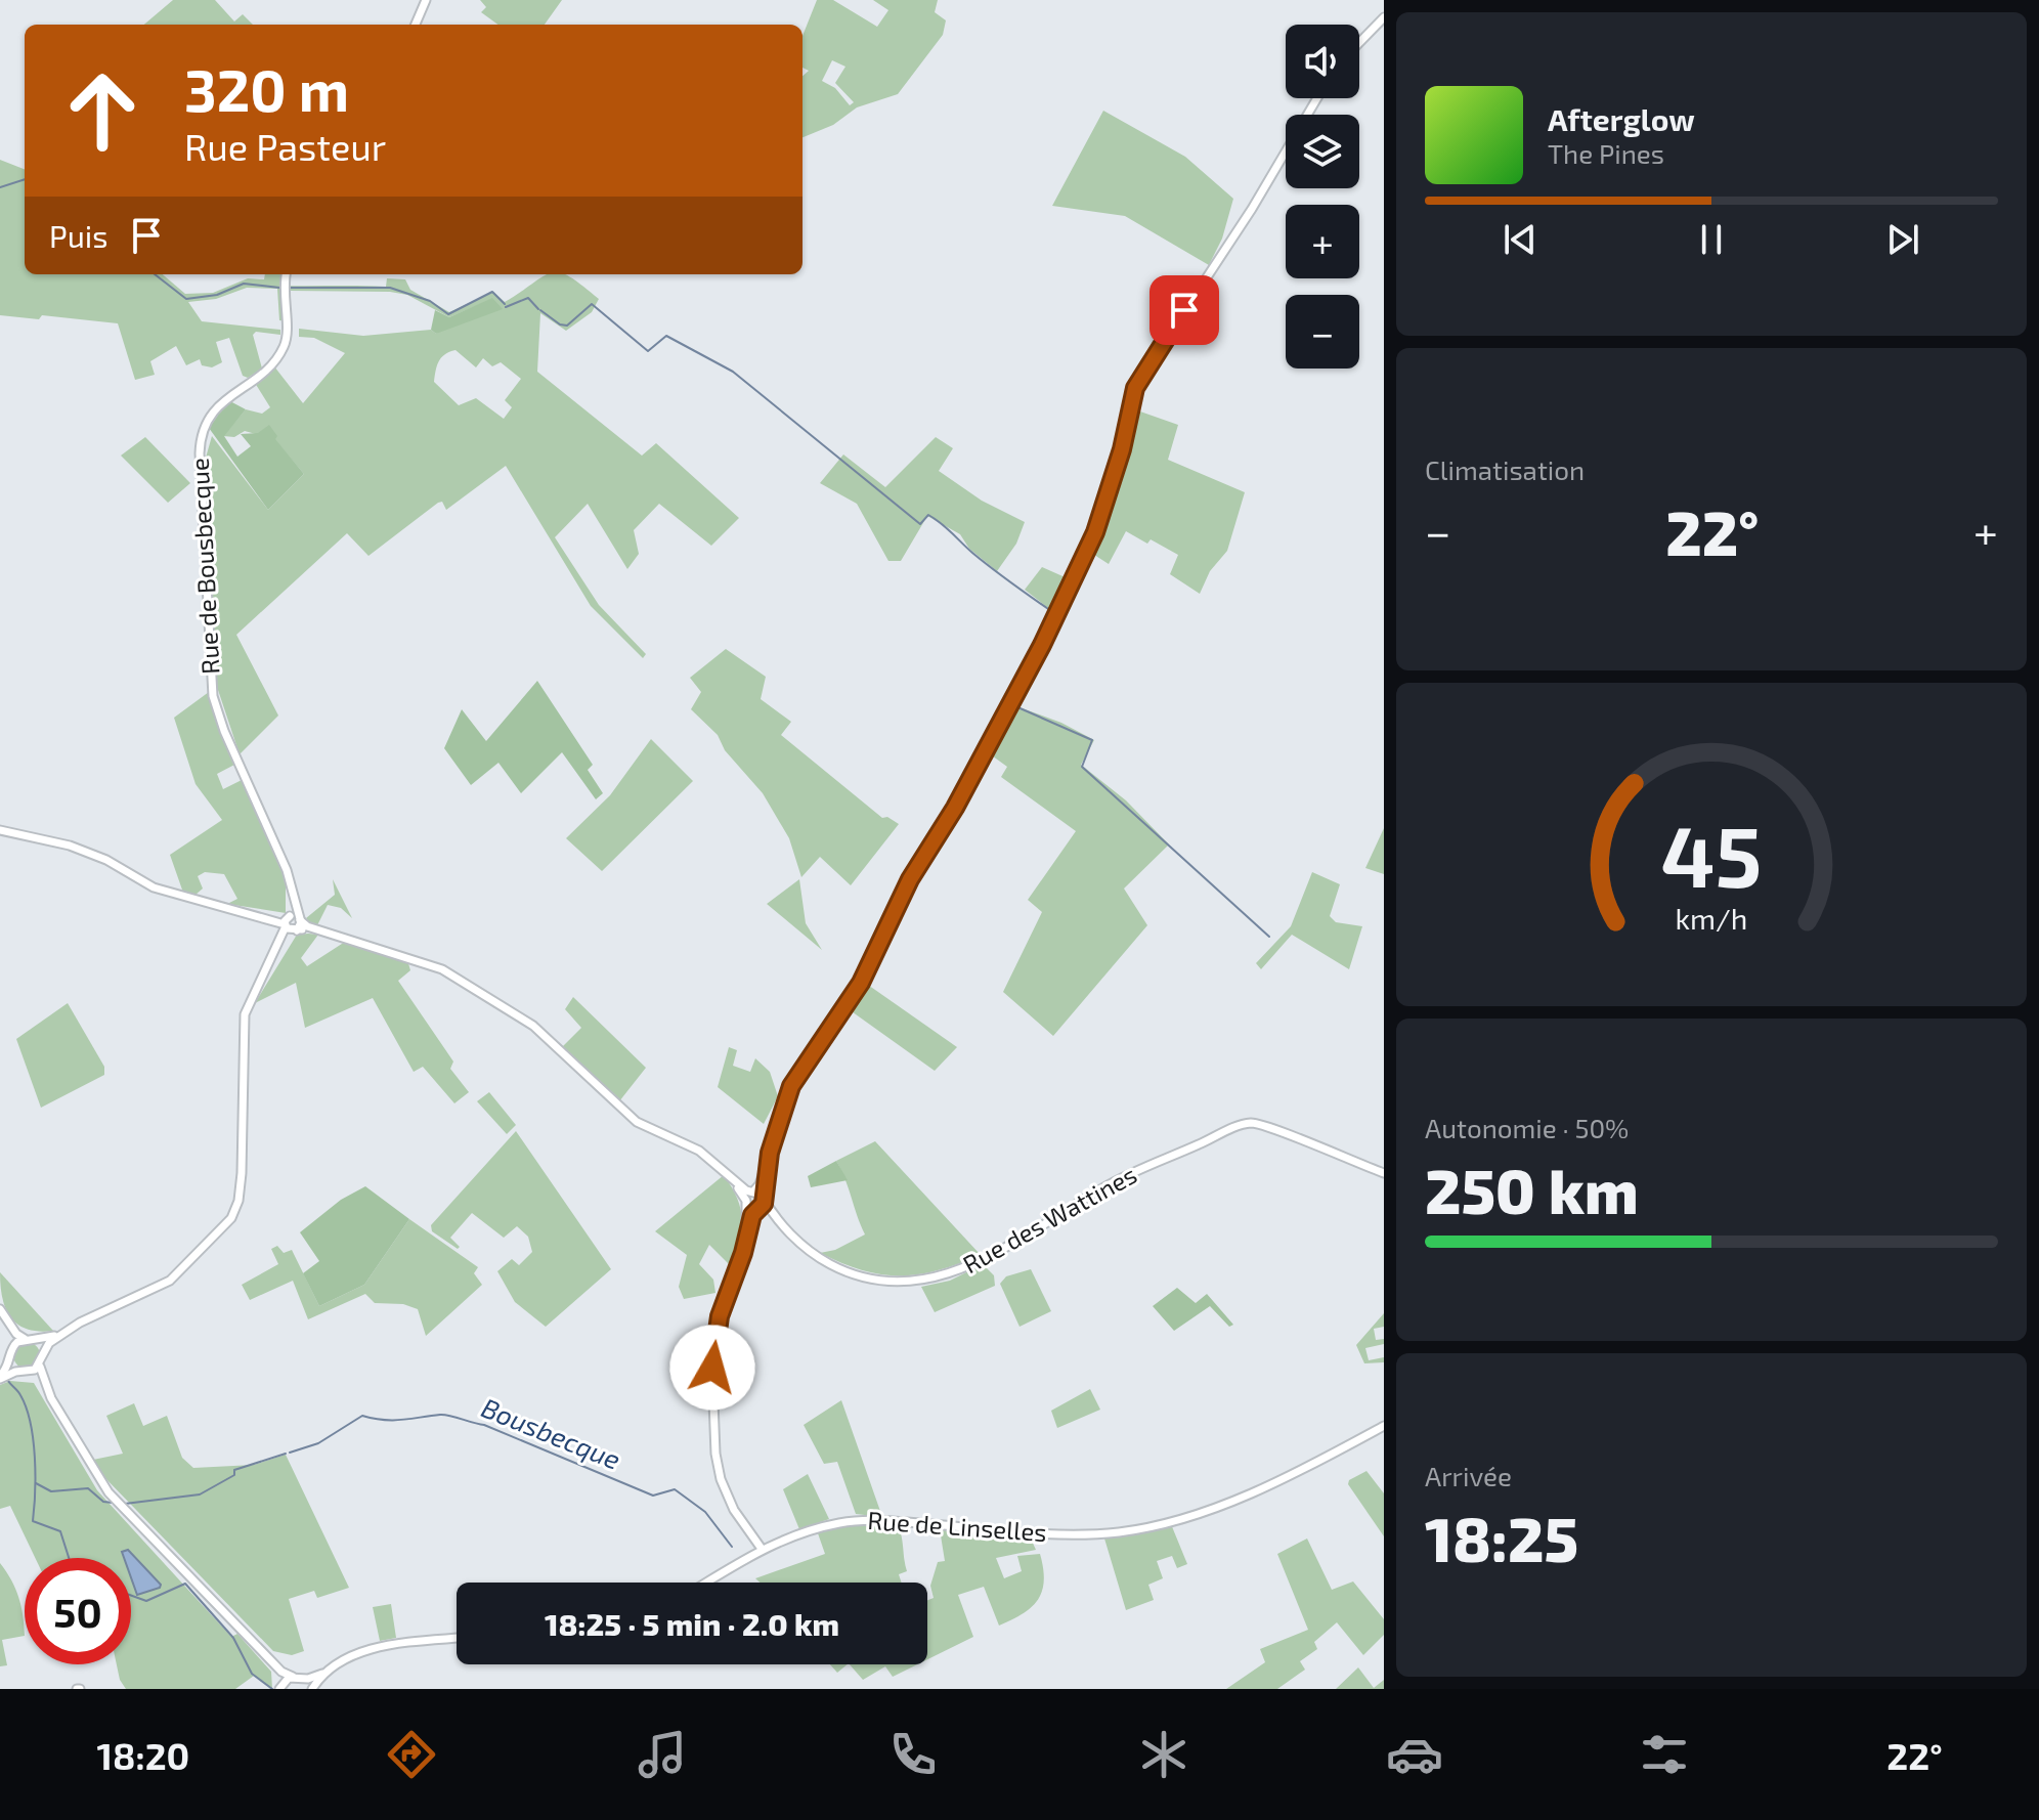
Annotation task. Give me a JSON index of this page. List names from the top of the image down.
{
  "streets": {
    "main road": ["Rue de Bousbecque", "Rue des Wattines", "Rue de Linselles"]
  },
  "water": ["Bousbecque"],
  "page": {
    "map_buttons": ["+", "−"],
    "turn": ["320 m", "Rue Pasteur"],
    "song": ["Afterglow", "The Pines"],
    "then": "Puis",
    "tile": [
      "Climatisation",
      ["Autonomie · 50%", "250 km"],
      ["Arrivée", "18:25"]
    ],
    "heat": ["−", "22°", "+"],
    "limit": "50",
    "trip": "18:25 · 5 min · 2.0 km",
    "tabs": ["18:20", "22°"],
    "gauge": ["45", "km/h"]
  }
}
